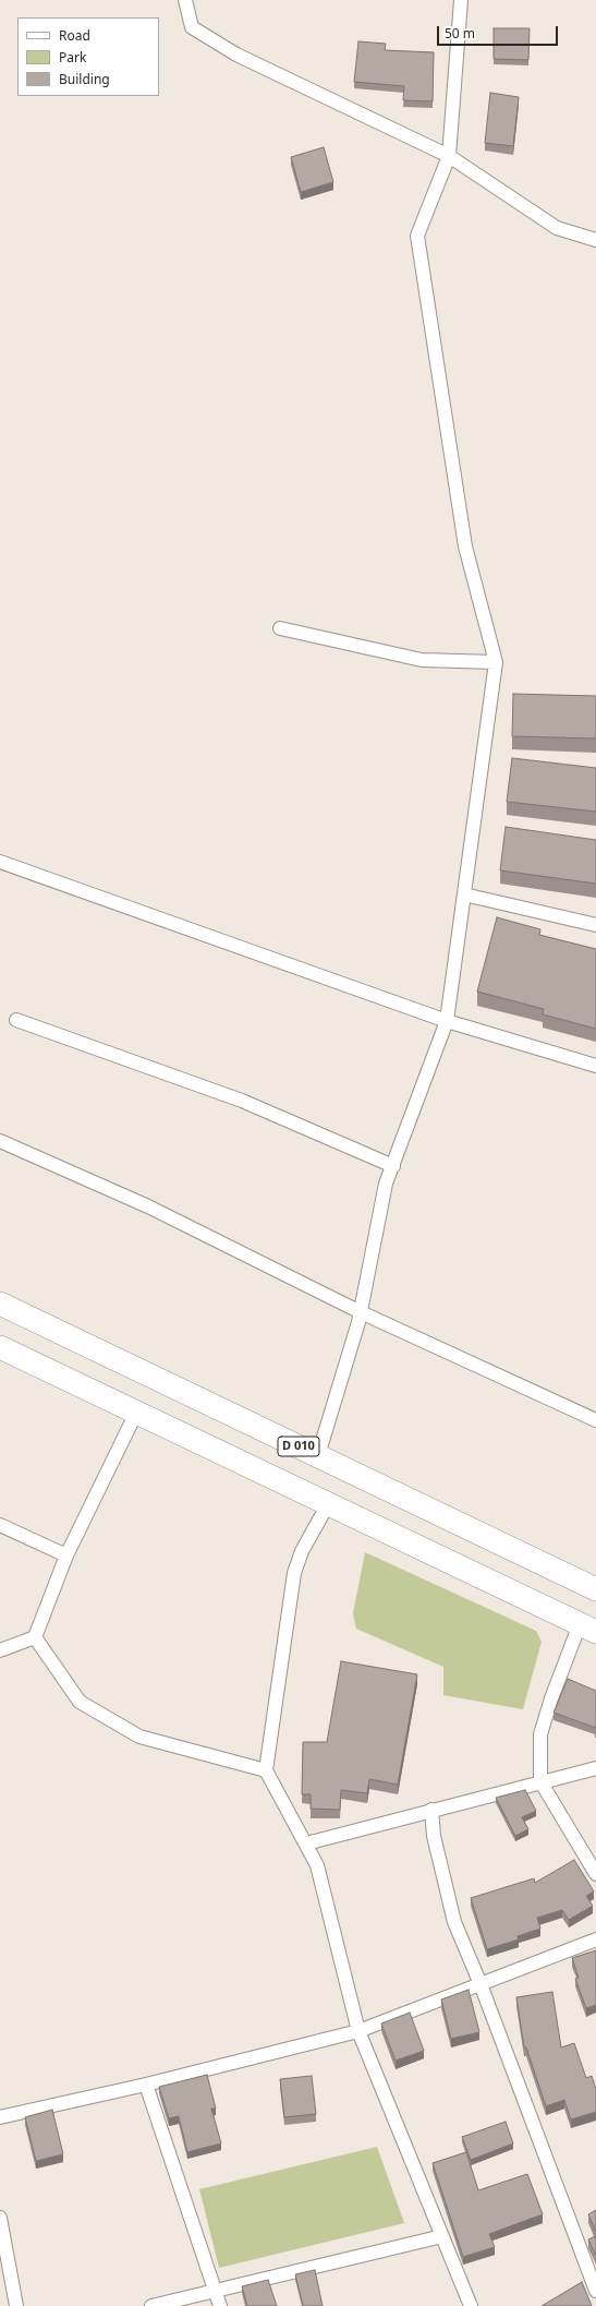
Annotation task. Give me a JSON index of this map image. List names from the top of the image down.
{
  "streets": {
    "highway": ["D 010"]
  },
  "legend": ["Road", "Park", "Building"],
  "scale_bar": "50 m"
}
